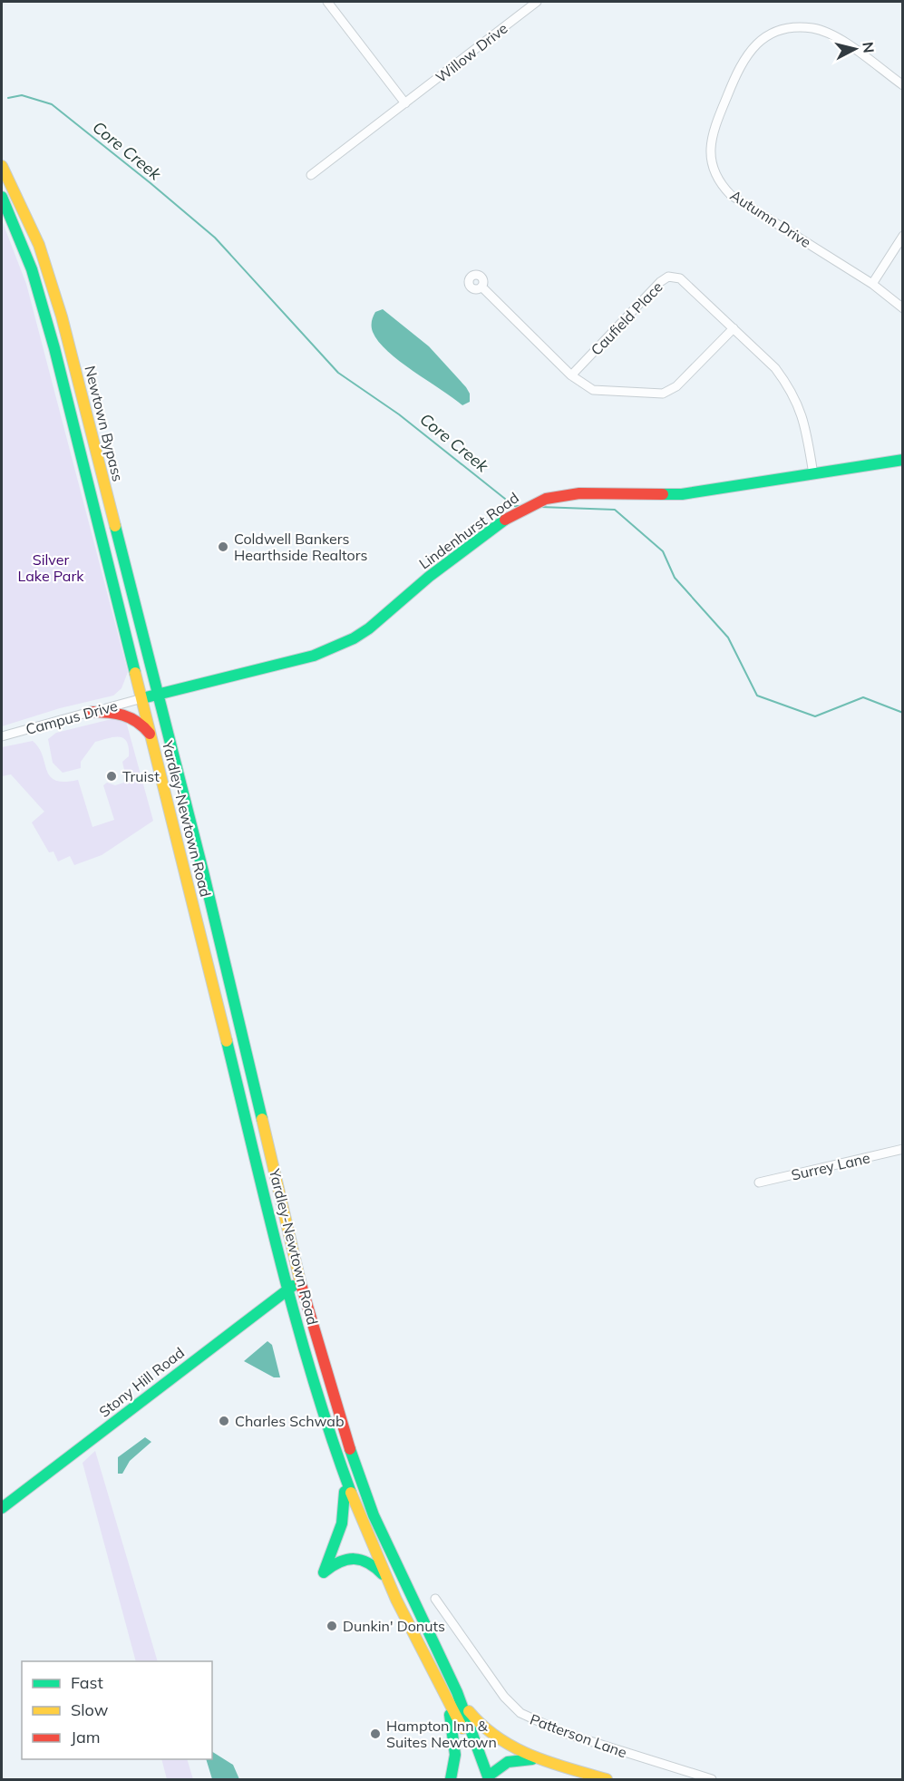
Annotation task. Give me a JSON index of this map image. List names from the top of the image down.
{
  "streets": {
    "main road": [
      "Newtown Bypass",
      "Lindenhurst Road",
      "Yardley-Newtown Road",
      "Stony Hill Road"
    ],
    "street": [
      "Willow Drive",
      "Autumn Drive",
      "Caufield Place",
      "Campus Drive",
      "Surrey Lane",
      "Patterson Lane"
    ]
  },
  "crossings": [
    ["Caufield Place", "Lindenhurst Road"],
    ["Newtown Bypass", "Lindenhurst Road"],
    ["Newtown Bypass", "Campus Drive"],
    ["Newtown Bypass", "Yardley-Newtown Road"],
    ["Lindenhurst Road", "Campus Drive"],
    ["Lindenhurst Road", "Yardley-Newtown Road"],
    ["Campus Drive", "Yardley-Newtown Road"],
    ["Yardley-Newtown Road", "Stony Hill Road"]
  ],
  "water": ["Core Creek"],
  "parks": ["Silver Lake Park"],
  "places": [
    "Coldwell Bankers Hearthside Realtors",
    "Truist",
    "Charles Schwab",
    "Dunkin' Donuts",
    "Hampton Inn & Suites Newtown"
  ],
  "legend": ["Fast", "Slow", "Jam"],
  "north": "right"
}
